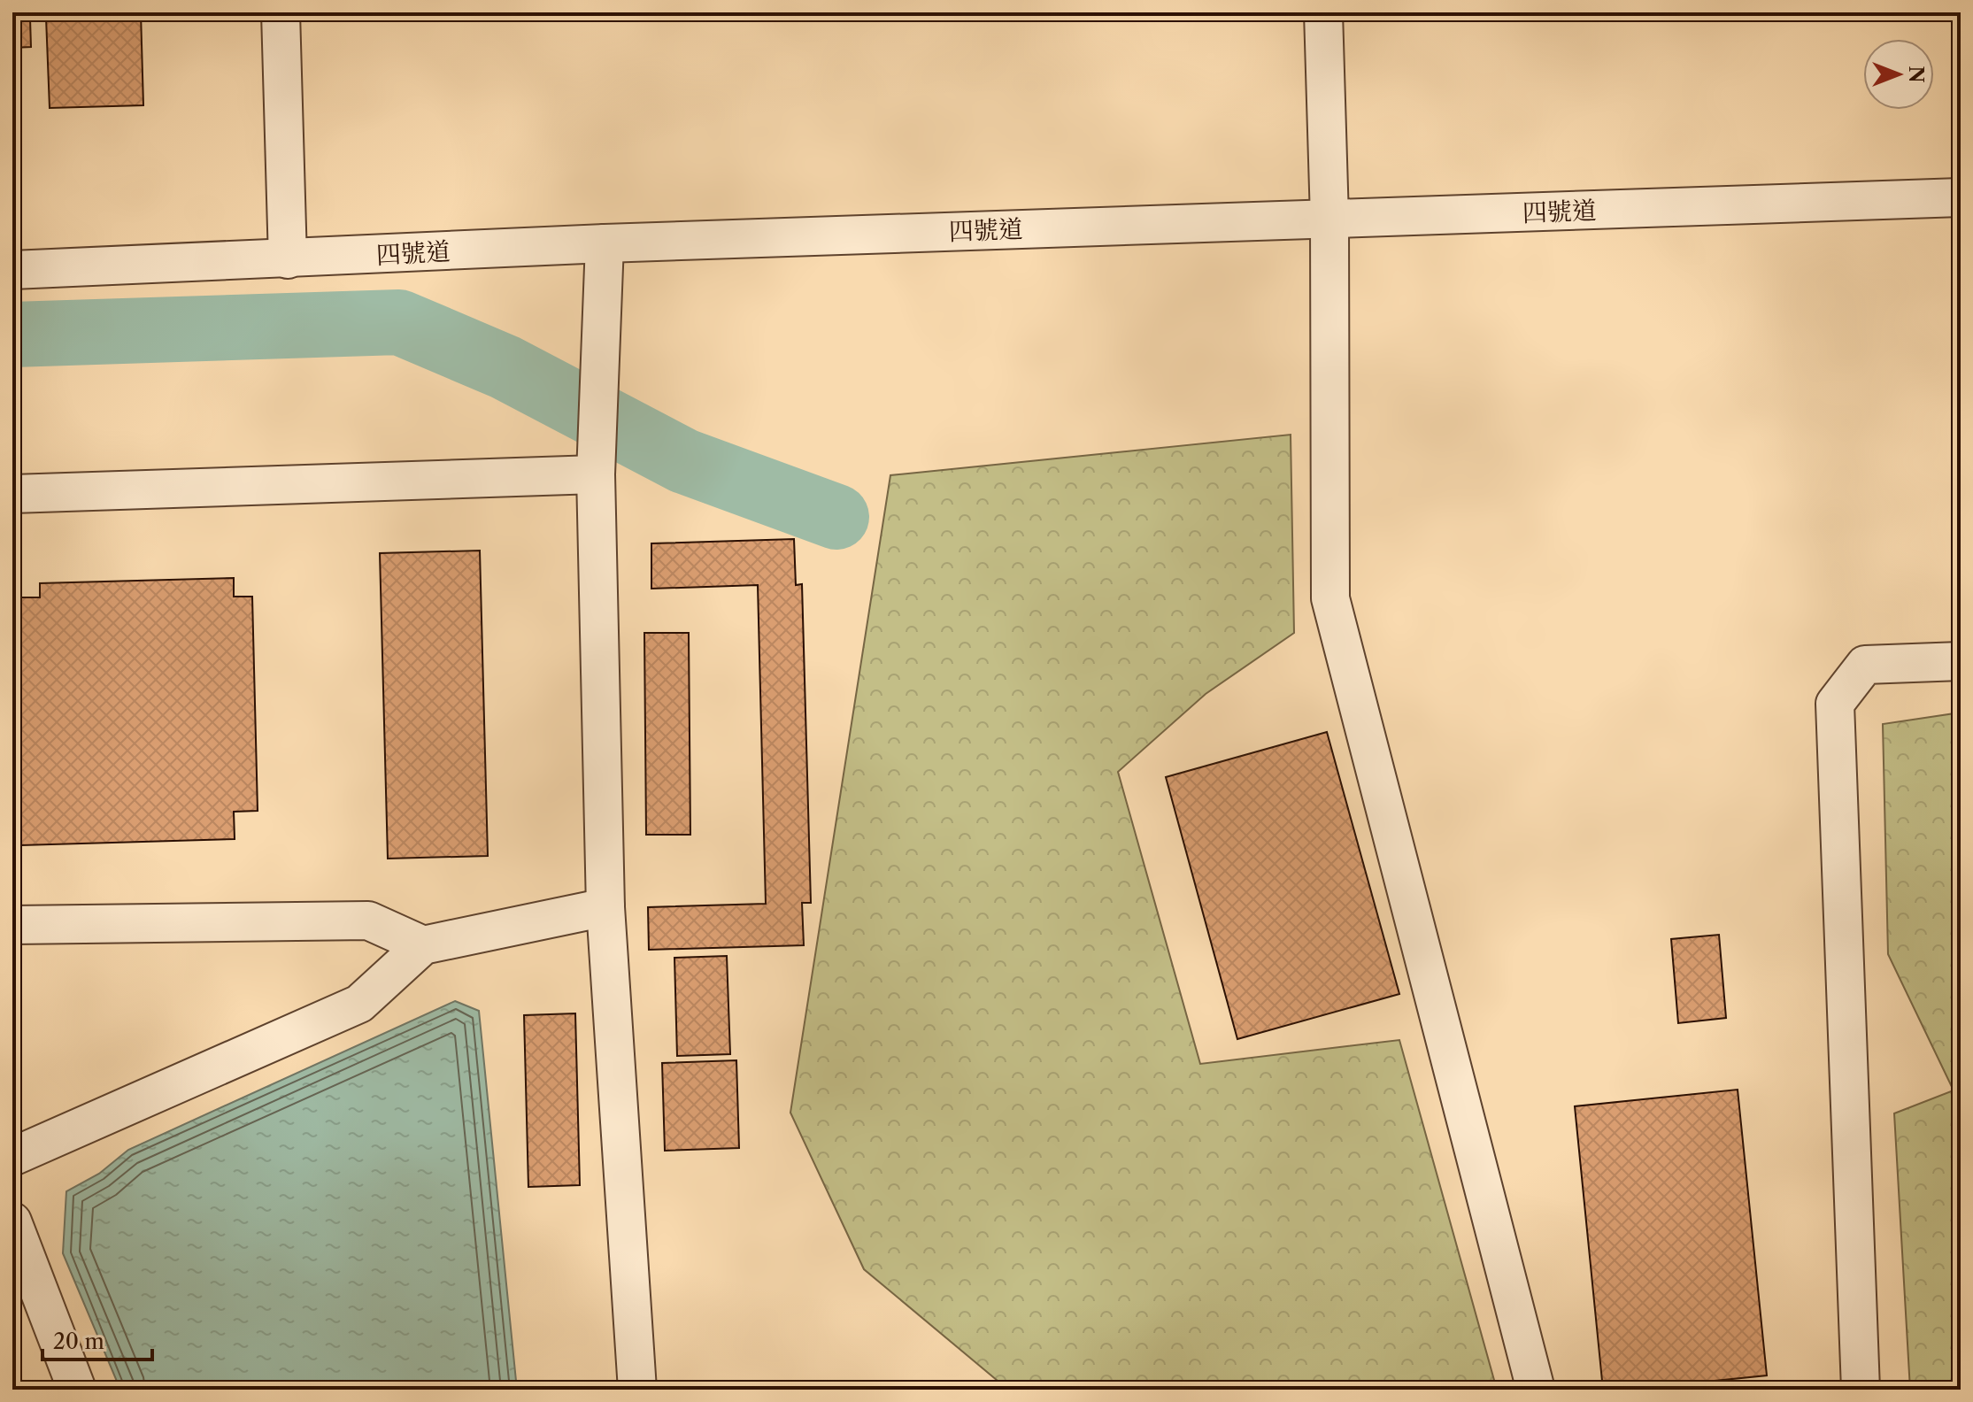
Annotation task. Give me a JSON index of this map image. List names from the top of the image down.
{
  "streets": {
    "lane": ["四號道"]
  },
  "scale_bar": "20 m",
  "north": "right"
}
